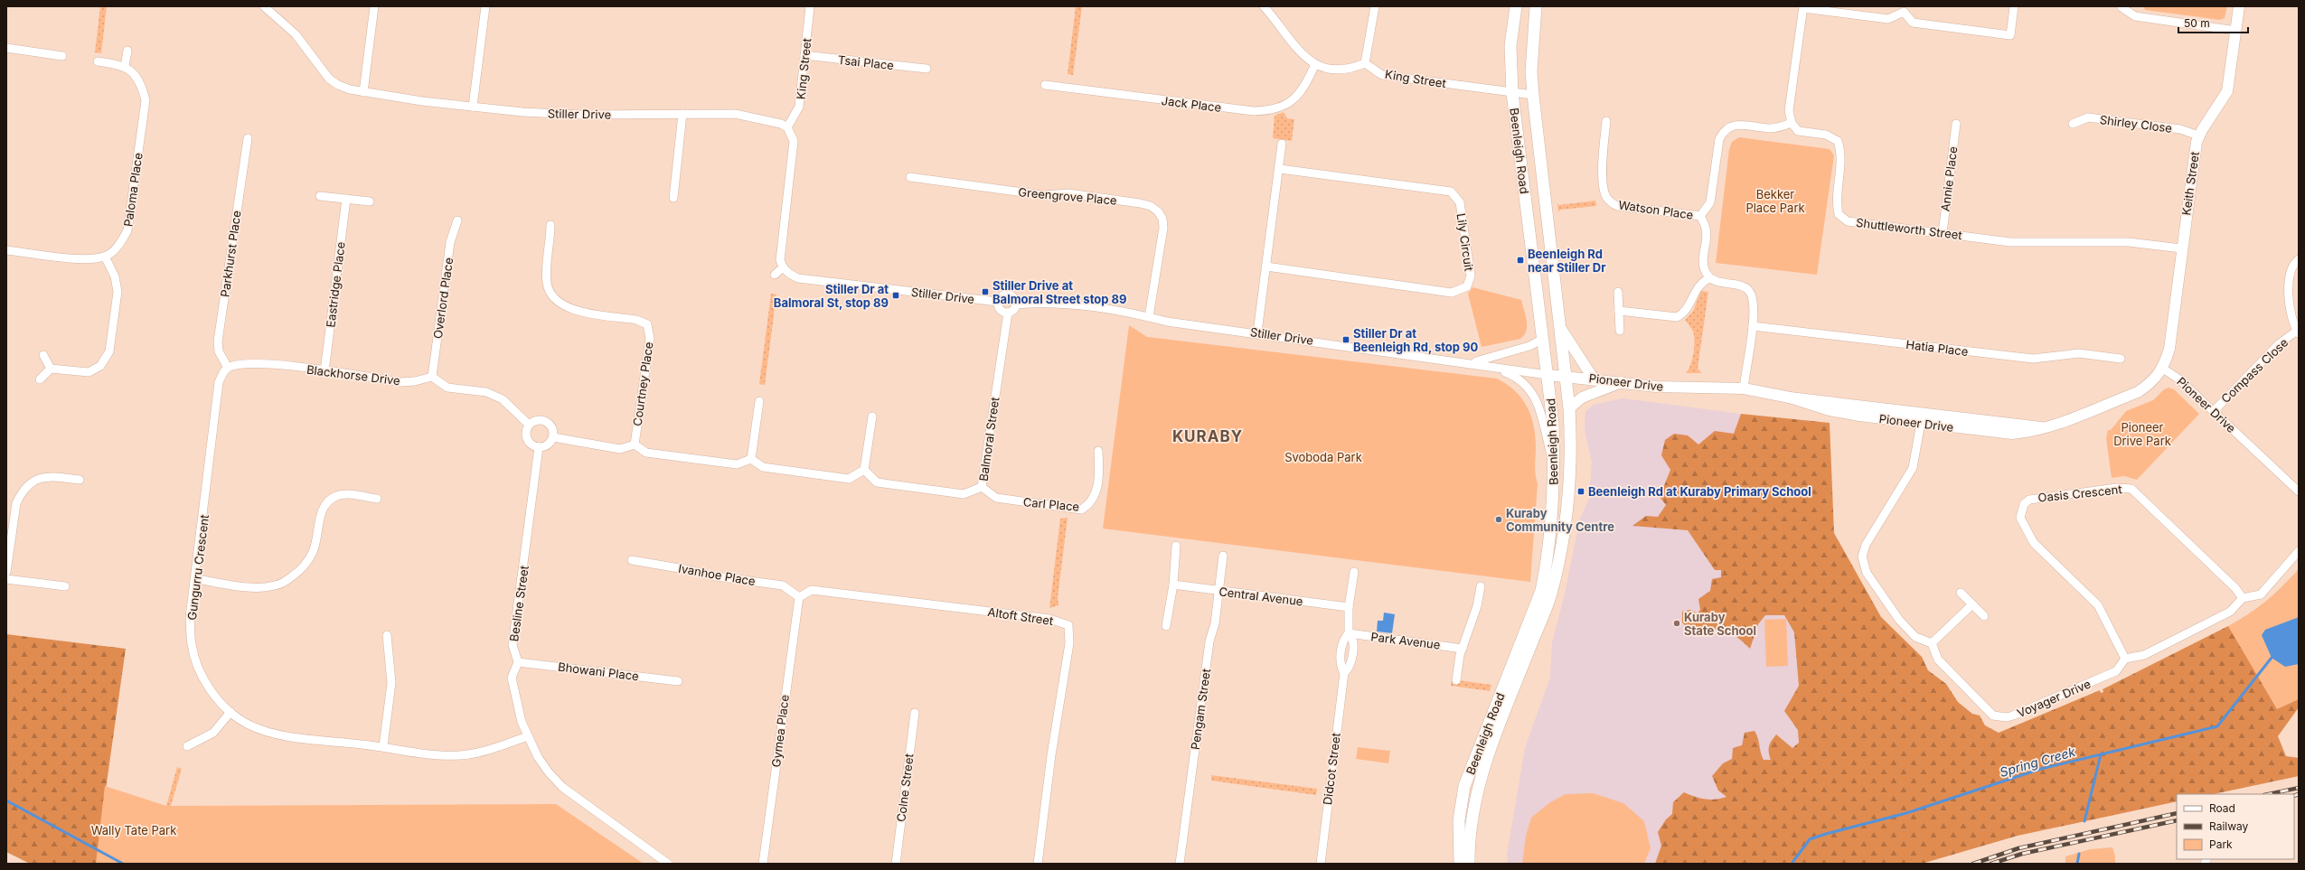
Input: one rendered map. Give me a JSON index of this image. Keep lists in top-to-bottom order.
{
  "streets": {
    "main road": ["Beenleigh Road"],
    "street": [
      "Tsai Place",
      "King Street",
      "Jack Place",
      "Stiller Drive",
      "Shirley Close",
      "Annie Place",
      "Keith Street",
      "Paloma Place",
      "Greengrove Place",
      "Watson Place",
      "Shuttleworth Street",
      "Lily Circuit",
      "Parkhurst Place",
      "Eastridge Place",
      "Overlord Place",
      "Hatia Place",
      "Compass Close",
      "Blackhorse Drive",
      "Pioneer Drive",
      "Courtney Place",
      "Balmoral Street",
      "Oasis Crescent",
      "Carl Place",
      "Gungurru Crescent",
      "Ivanhoe Place",
      "Central Avenue",
      "Besline Street",
      "Altoft Street",
      "Park Avenue",
      "Bhowani Place",
      "Voyager Drive",
      "Pengam Street",
      "Gymea Place",
      "Didcot Street",
      "Colne Street"
    ]
  },
  "crossings": [
    ["Tsai Place", "King Street"],
    ["King Street", "Stiller Drive"],
    ["King Street", "Beenleigh Road"],
    ["Stiller Drive", "Beenleigh Road"],
    ["Stiller Drive", "Greengrove Place"],
    ["Stiller Drive", "Pioneer Drive"],
    ["Stiller Drive", "Balmoral Street"],
    ["Shirley Close", "Keith Street"],
    ["Beenleigh Road", "Pioneer Drive"],
    ["Annie Place", "Shuttleworth Street"],
    ["Keith Street", "Shuttleworth Street"],
    ["Keith Street", "Pioneer Drive"],
    ["Parkhurst Place", "Blackhorse Drive"],
    ["Parkhurst Place", "Gungurru Crescent"],
    ["Eastridge Place", "Blackhorse Drive"],
    ["Overlord Place", "Blackhorse Drive"],
    ["Compass Close", "Pioneer Drive"],
    ["Blackhorse Drive", "Gungurru Crescent"],
    ["Balmoral Street", "Carl Place"],
    ["Oasis Crescent", "Voyager Drive"],
    ["Ivanhoe Place", "Altoft Street"],
    ["Ivanhoe Place", "Gymea Place"],
    ["Central Avenue", "Pengam Street"],
    ["Central Avenue", "Didcot Street"],
    ["Besline Street", "Bhowani Place"],
    ["Altoft Street", "Gymea Place"],
    ["Park Avenue", "Didcot Street"]
  ],
  "districts": ["KURABY"],
  "water": ["Spring Creek"],
  "parks": [
    "Bekker Place Park",
    "Pioneer Drive Park",
    "Svoboda Park",
    "Wally Tate Park"
  ],
  "places": {
    "transit": [
      "Beenleigh Rd near Stiller Dr",
      "Stiller Drive at Balmoral Street stop 89",
      "Stiller Dr at Balmoral St, stop 89",
      "Stiller Dr at Beenleigh Rd, stop 90",
      "Beenleigh Rd at Kuraby Primary School"
    ],
    "other": ["Kuraby Community Centre", "Kuraby State School"]
  },
  "legend": ["Road", "Railway", "Park"],
  "scale_bar": "50 m"
}
